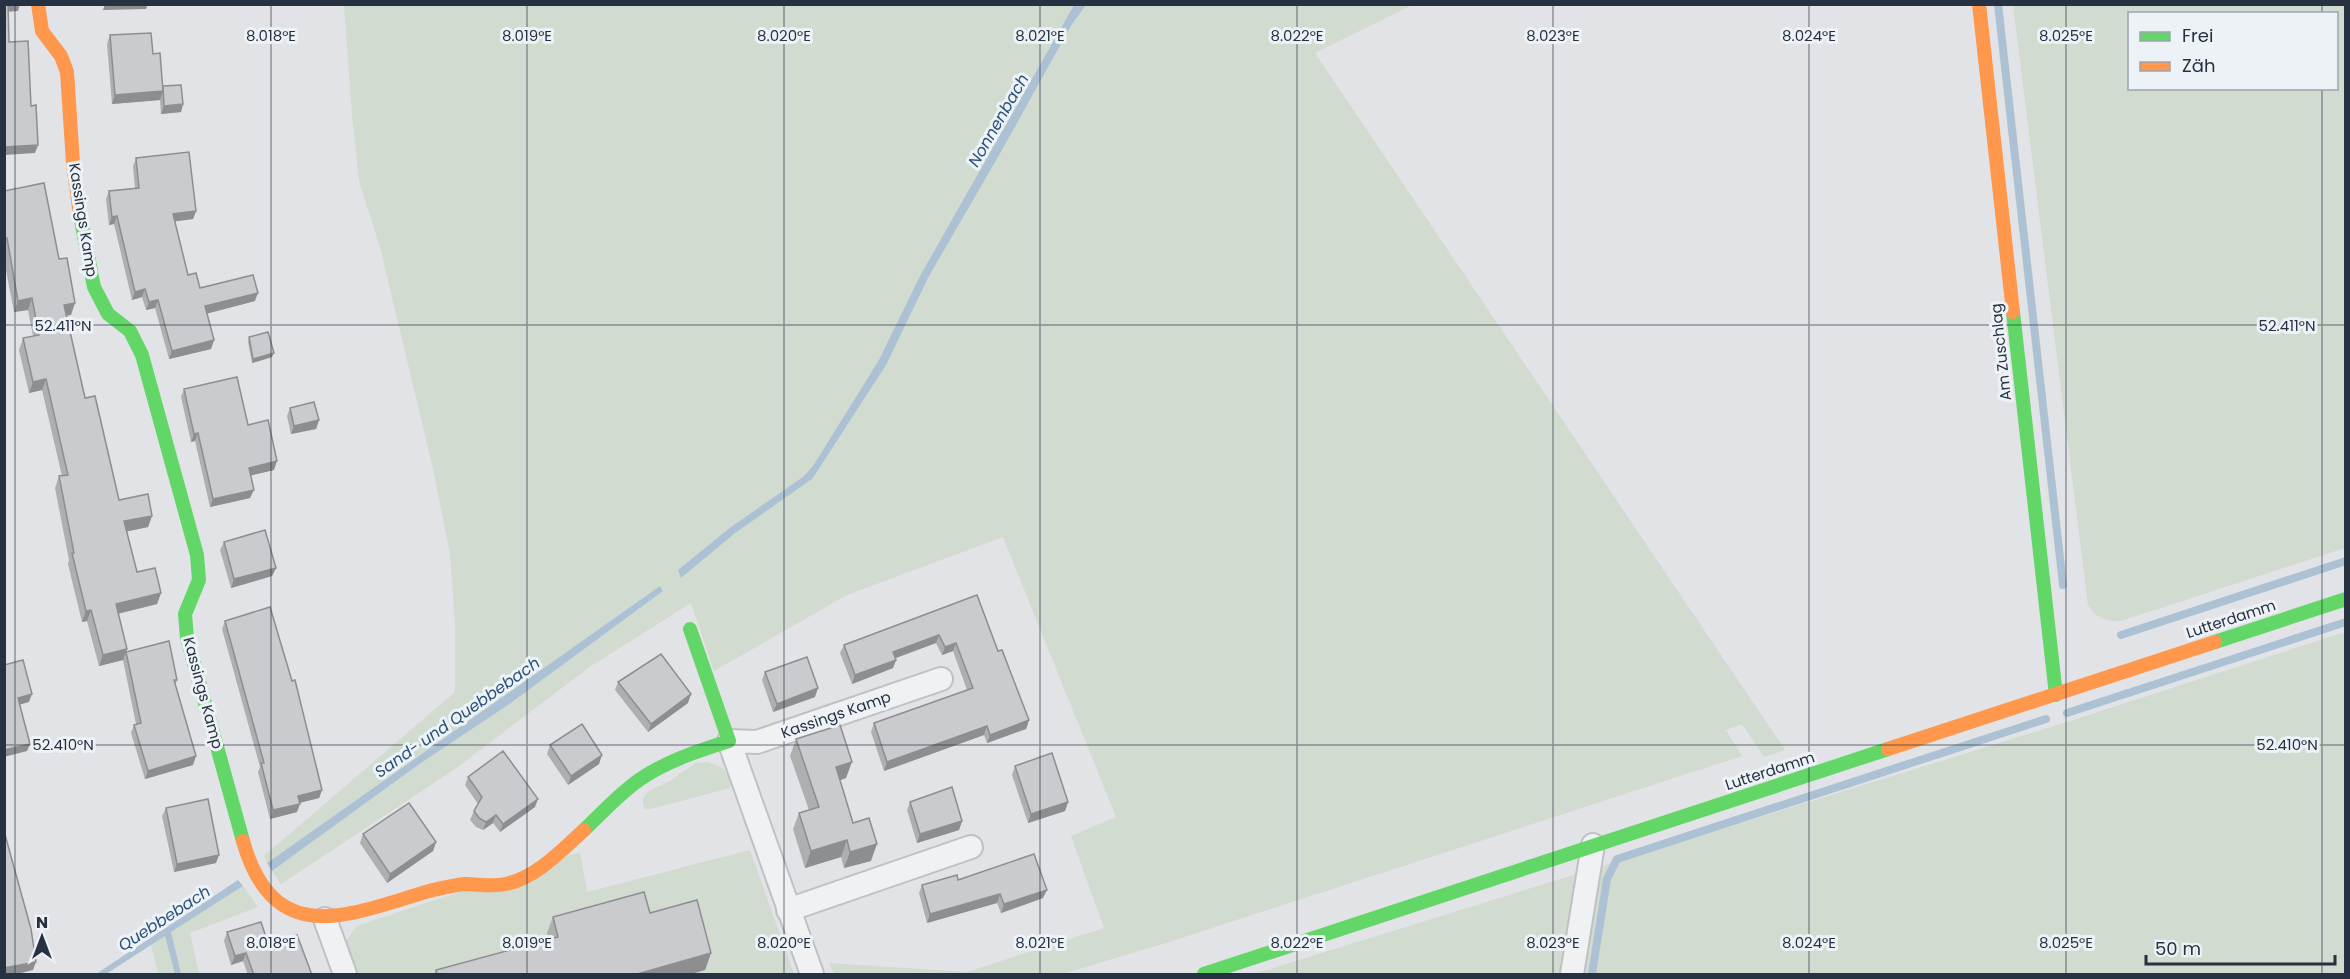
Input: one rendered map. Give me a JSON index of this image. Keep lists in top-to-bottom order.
{
  "streets": {
    "street": ["Kassings Kamp", "Am Zuschlag", "Lutterdamm"]
  },
  "crossings": [
    ["Am Zuschlag", "Lutterdamm"]
  ],
  "water": ["Nonnenbach", "Sand- und Quebbebach", "Quebbebach"],
  "legend": ["Frei", "Zäh"],
  "scale_bar": "50 m",
  "north": "top",
  "coordinates": [
    "8.018°E",
    "8.019°E",
    "8.020°E",
    "8.021°E",
    "8.022°E",
    "8.023°E",
    "8.024°E",
    "8.025°E",
    "52.411°N",
    "52.410°N"
  ]
}
